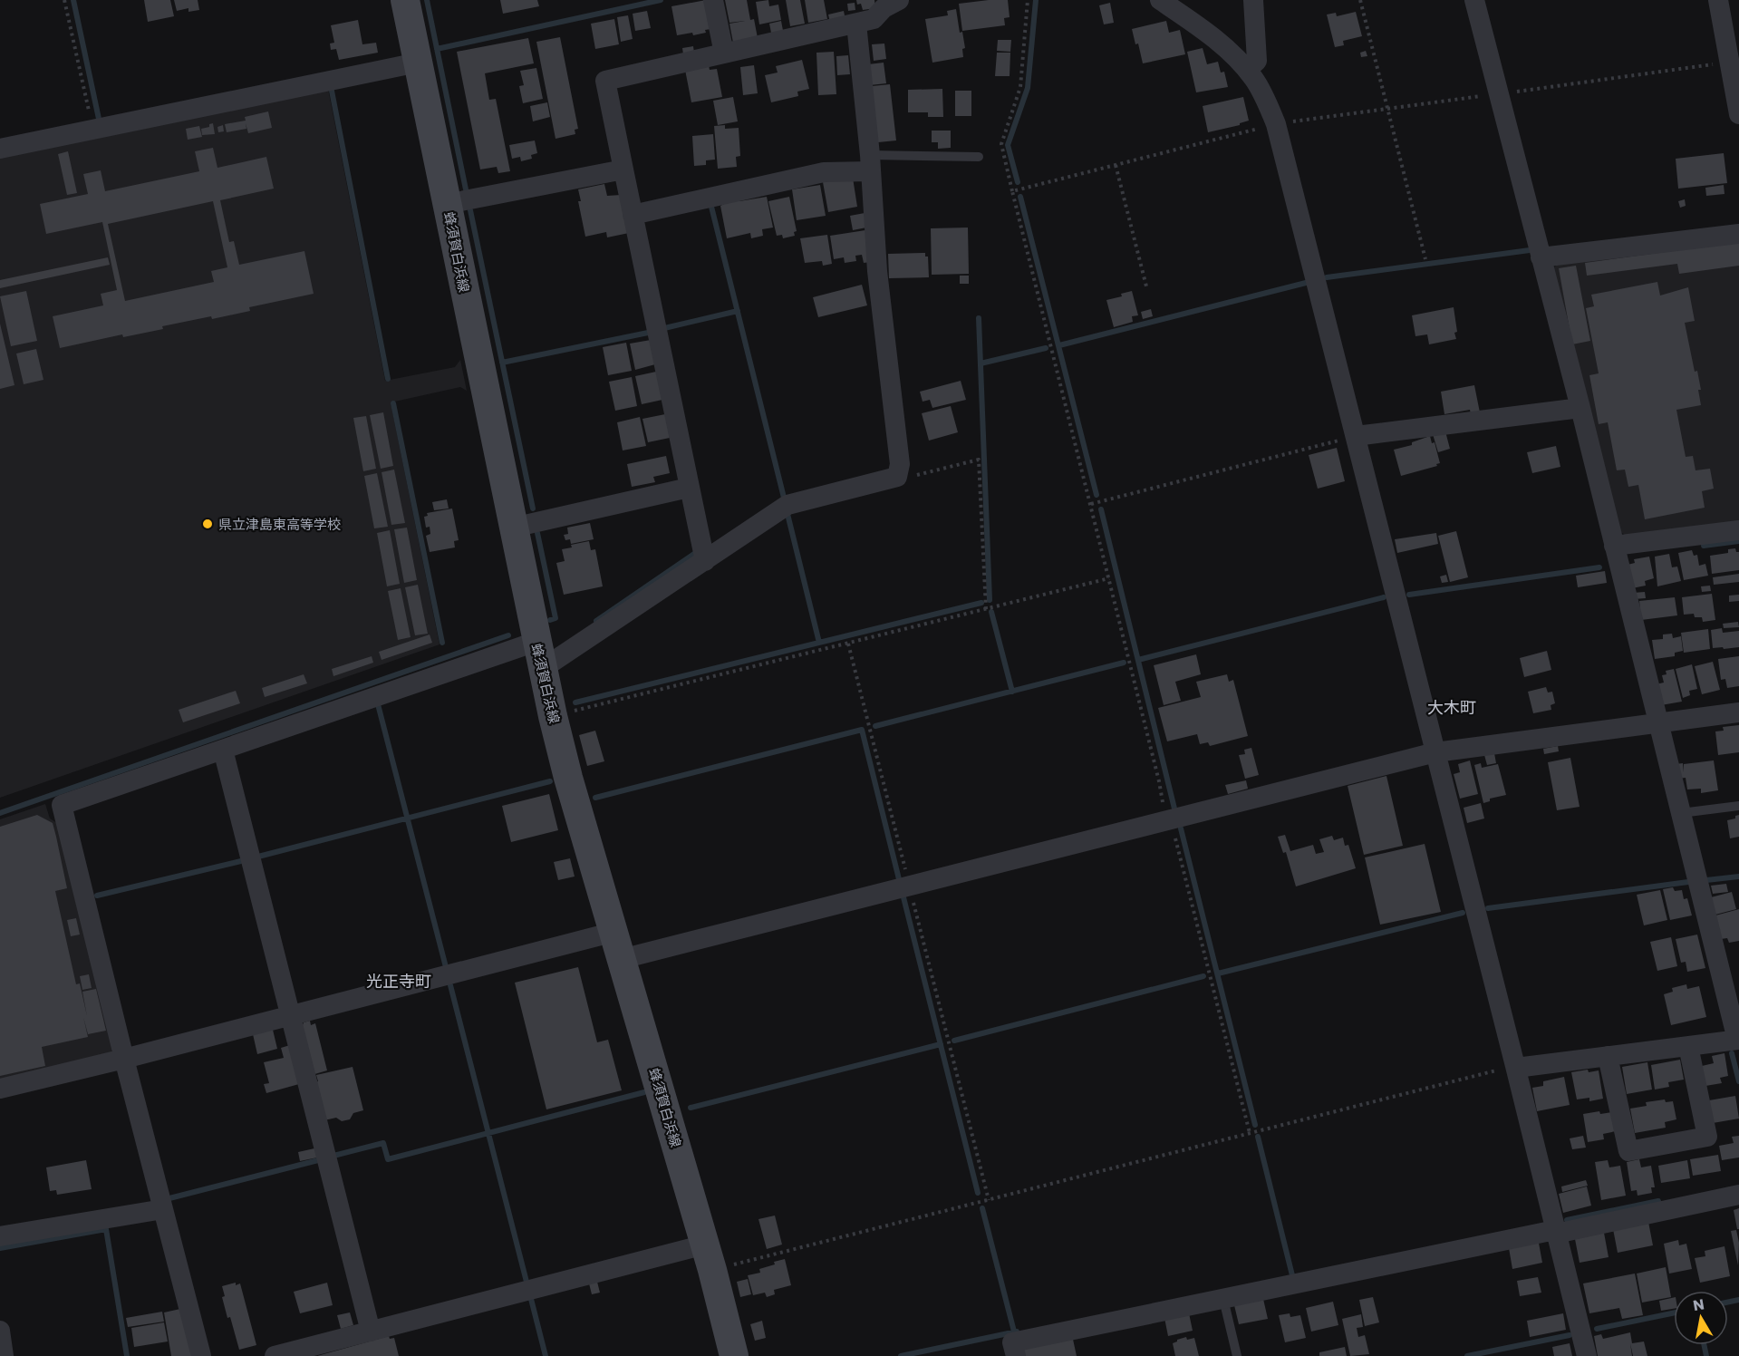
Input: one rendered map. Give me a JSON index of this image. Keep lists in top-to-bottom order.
{
  "streets": {
    "main road": ["蜂須賀白浜線"]
  },
  "districts": ["大木町", "光正寺町"],
  "places": ["県立津島東高等学校"],
  "north": "top"
}
